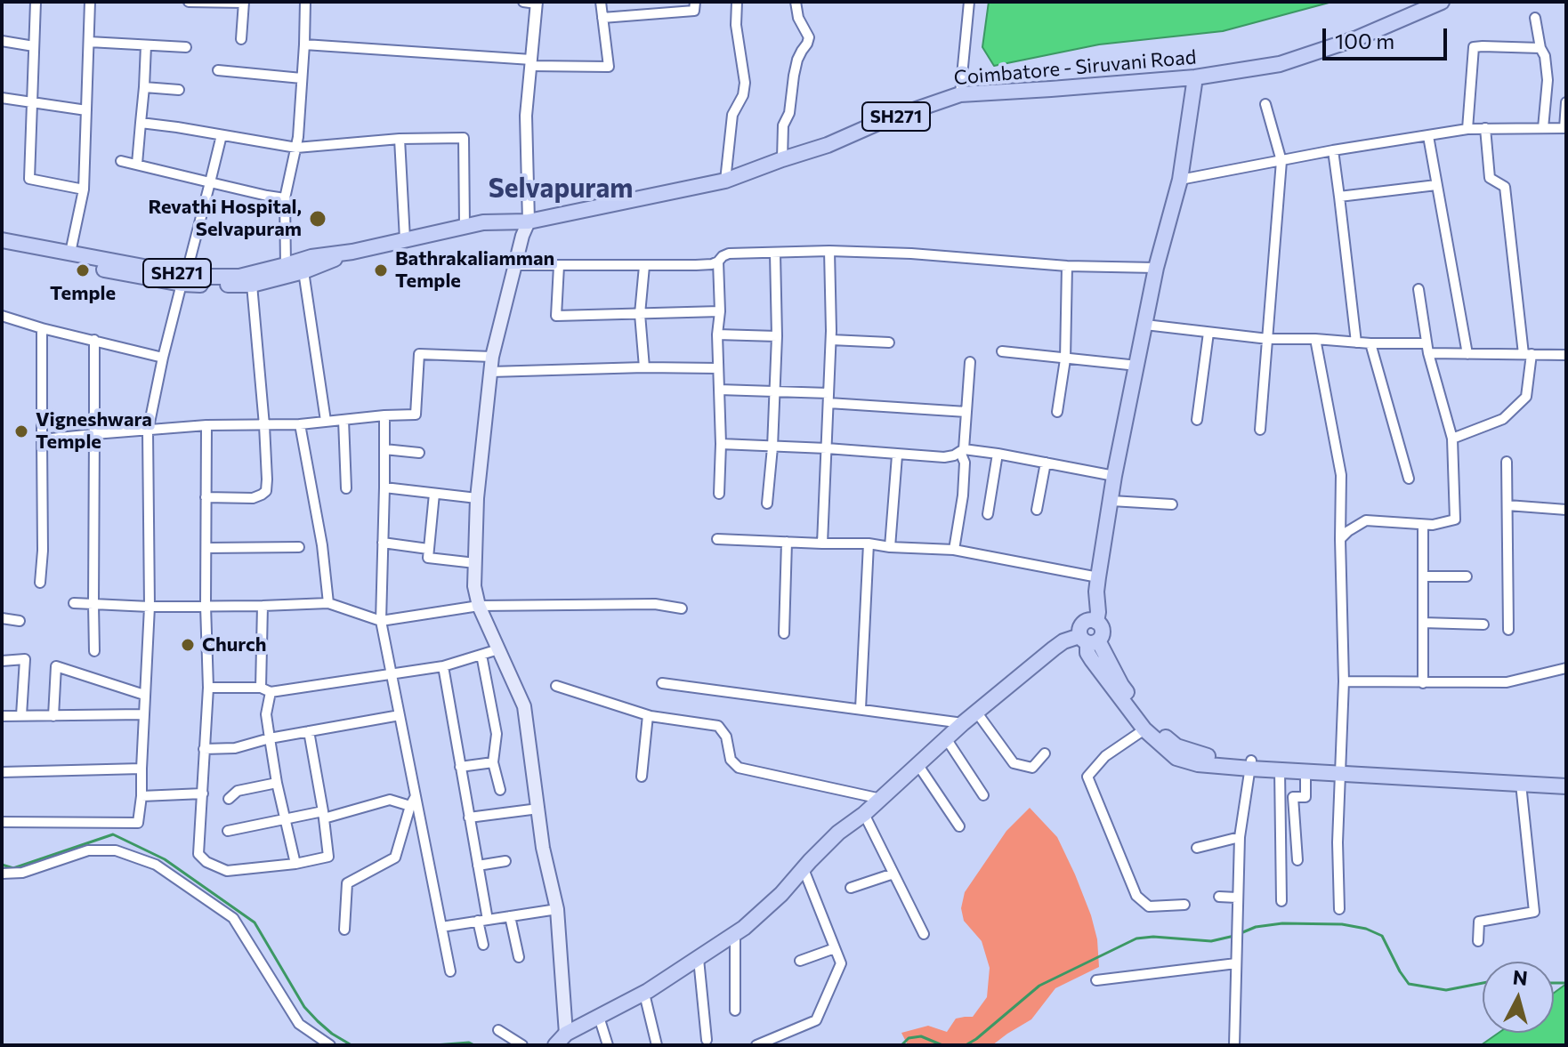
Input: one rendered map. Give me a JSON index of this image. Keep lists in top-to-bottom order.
{
  "streets": {
    "main road": ["Coimbatore - Siruvani Road", "SH271"]
  },
  "districts": ["Selvapuram"],
  "places": [
    "Revathi Hospital, Selvapuram",
    "Temple",
    "Bathrakaliamman Temple",
    "Vigneshwara Temple",
    "Church"
  ],
  "scale_bar": "100 m",
  "north": "top"
}
